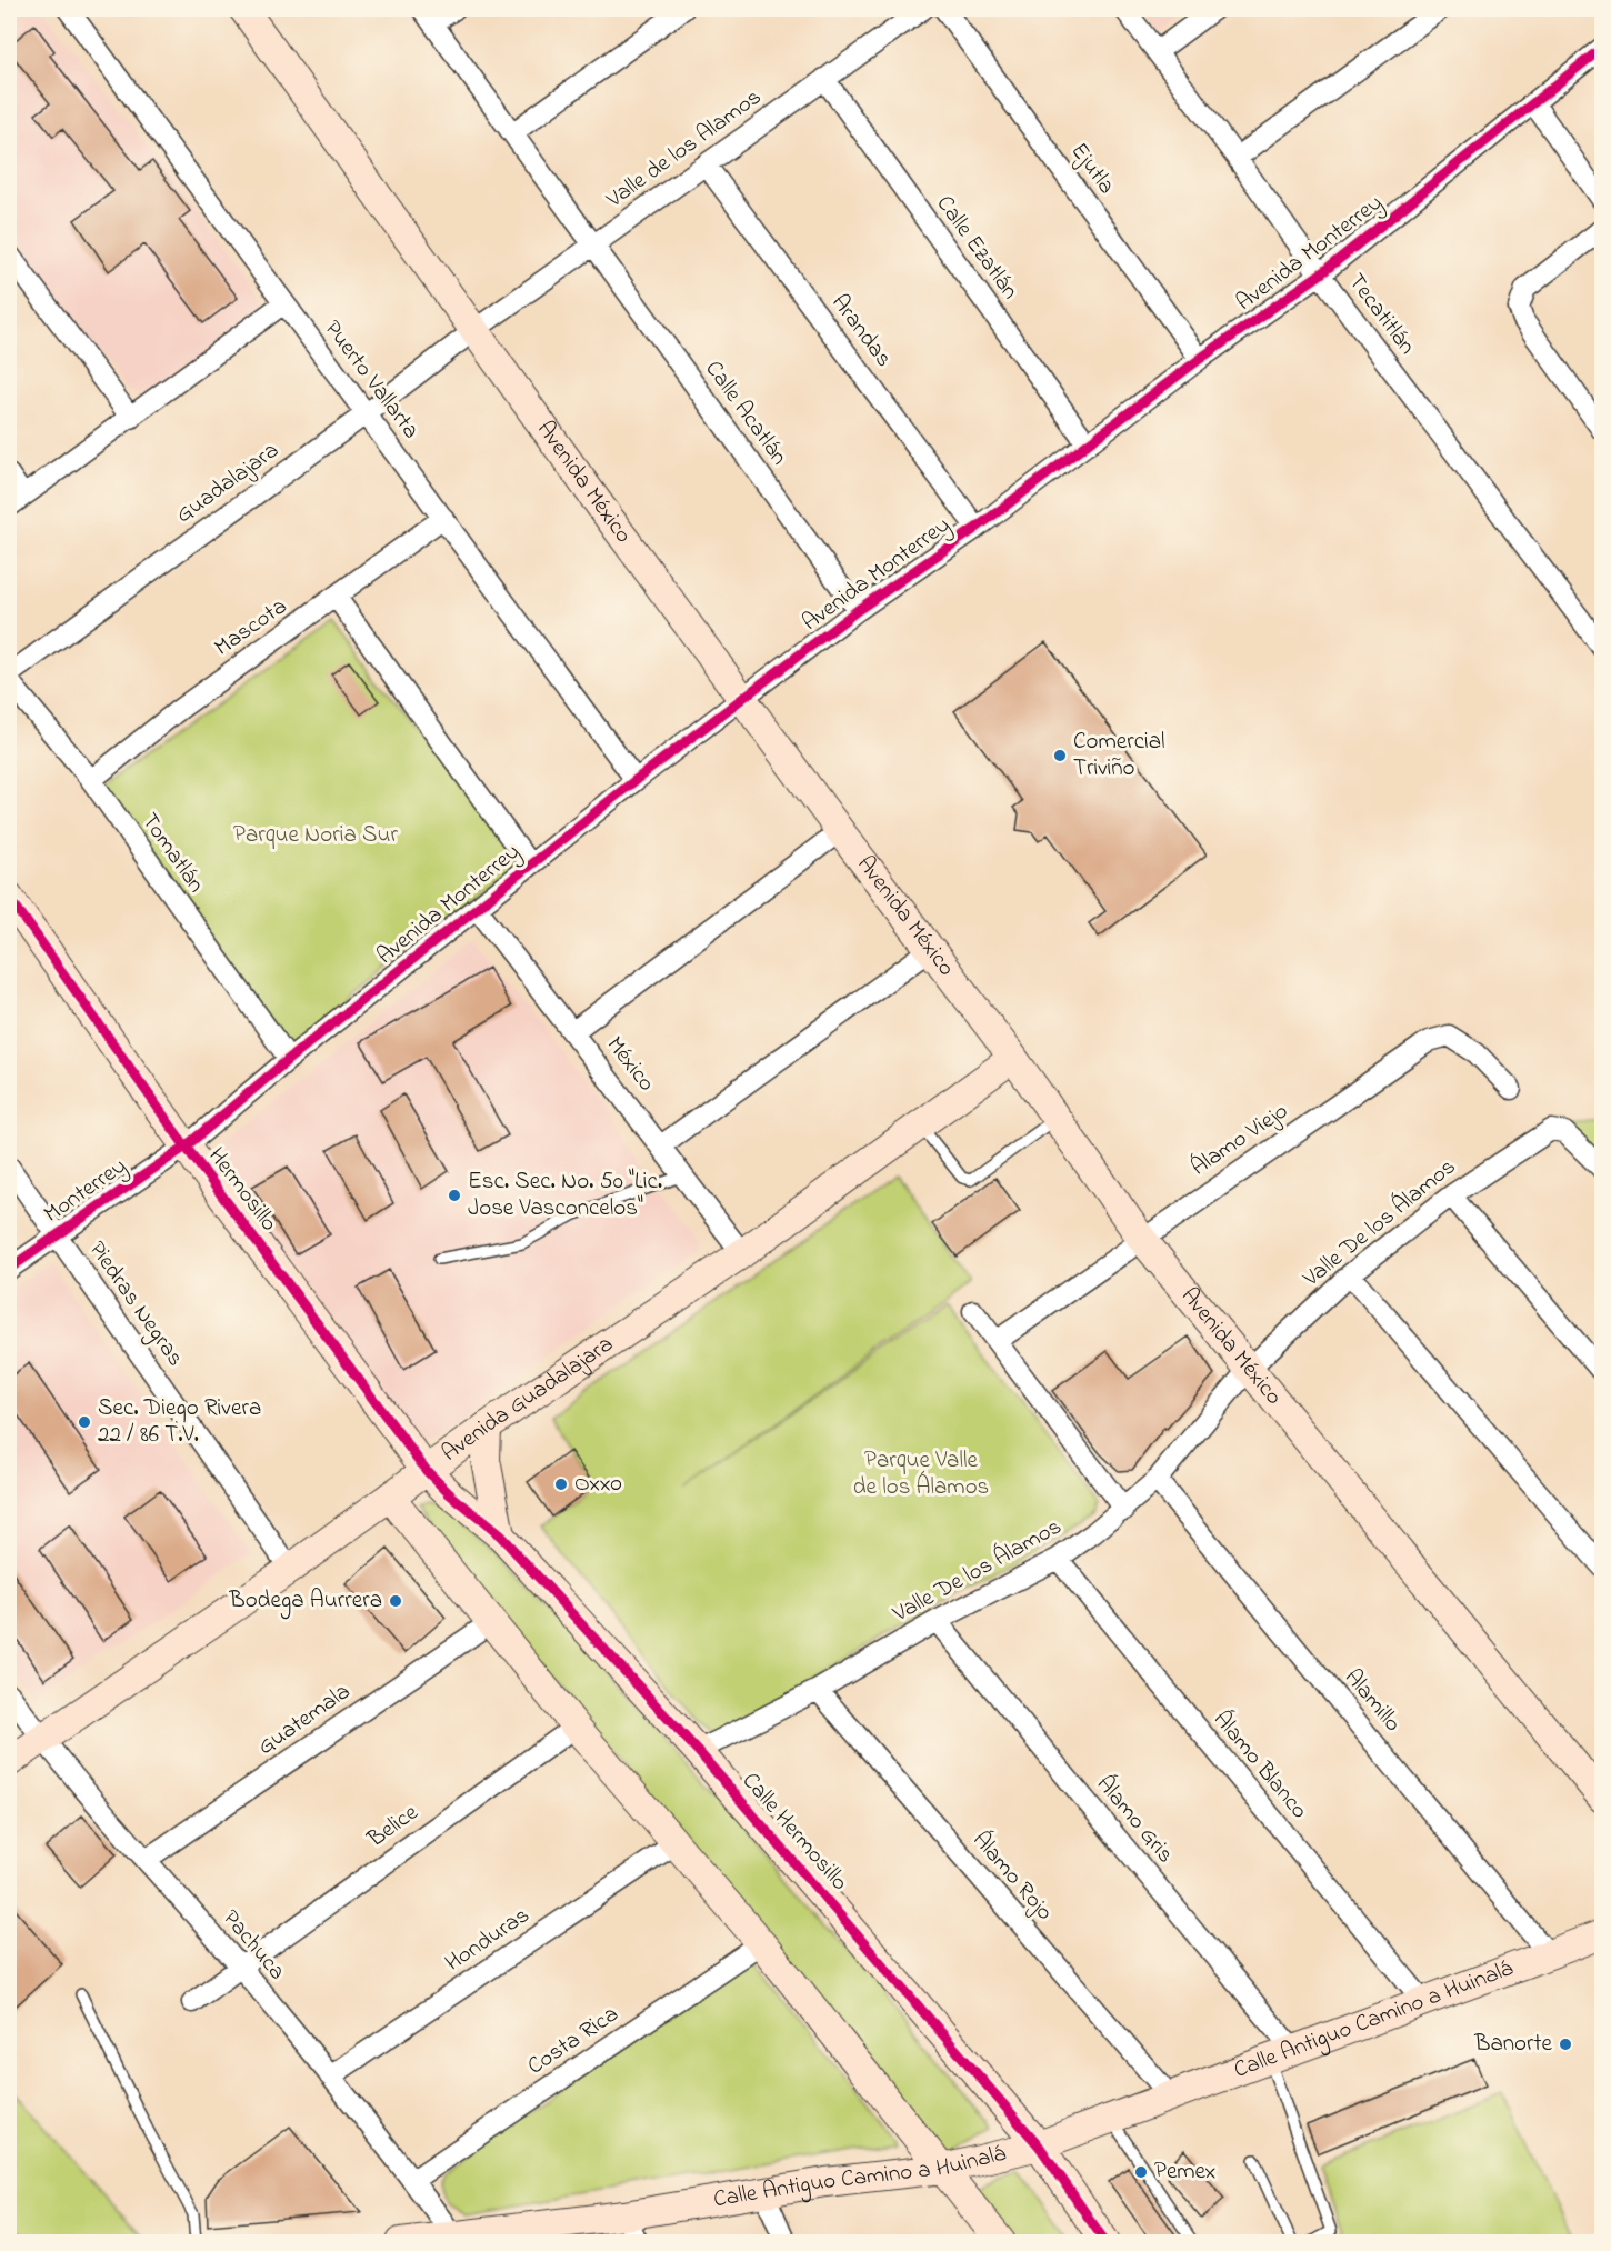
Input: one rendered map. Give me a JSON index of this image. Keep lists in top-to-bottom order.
{
  "streets": {
    "street": [
      "Valle de los Alamos",
      "Ejutla",
      "Calle Ezatlán",
      "Avenida Monterrey",
      "Tecatitlán",
      "Arandas",
      "Puerto Vallarta",
      "Calle Acatlán",
      "Avenida México",
      "Guadalajara",
      "Mascota",
      "Tomatlán",
      "México",
      "Álamo Viejo",
      "Hermosillo",
      "Monterrey",
      "Valle De los Álamos",
      "Piedras Negras",
      "Avenida Guadalajara",
      "Alamillo",
      "Guatemala",
      "Álamo Blanco",
      "Álamo Gris",
      "Belice",
      "Calle Hermosillo",
      "Álamo Rojo",
      "Honduras",
      "Pachuca",
      "Calle Antiguo Camino a Huinalá",
      "Costa Rica"
    ]
  },
  "crossings": [
    ["Valle de los Alamos", "Calle Ezatlán"],
    ["Valle de los Alamos", "Arandas"],
    ["Valle de los Alamos", "Calle Acatlán"],
    ["Valle de los Alamos", "Avenida México"],
    ["Valle de los Alamos", "Guadalajara"],
    ["Ejutla", "Avenida Monterrey"],
    ["Calle Ezatlán", "Avenida Monterrey"],
    ["Avenida Monterrey", "Tecatitlán"],
    ["Avenida Monterrey", "Arandas"],
    ["Avenida Monterrey", "Puerto Vallarta"],
    ["Avenida Monterrey", "Calle Acatlán"],
    ["Avenida Monterrey", "Avenida México"],
    ["Avenida Monterrey", "Tomatlán"],
    ["Avenida Monterrey", "México"],
    ["Avenida Monterrey", "Hermosillo"],
    ["Avenida Monterrey", "Monterrey"],
    ["Puerto Vallarta", "Guadalajara"],
    ["Puerto Vallarta", "Mascota"],
    ["Avenida México", "Guadalajara"],
    ["Avenida México", "Álamo Viejo"],
    ["Avenida México", "Valle De los Álamos"],
    ["Avenida México", "Avenida Guadalajara"],
    ["Mascota", "Tomatlán"],
    ["México", "Avenida Guadalajara"],
    ["Hermosillo", "Monterrey"],
    ["Hermosillo", "Avenida Guadalajara"],
    ["Hermosillo", "Calle Hermosillo"],
    ["Monterrey", "Piedras Negras"],
    ["Valle De los Álamos", "Alamillo"],
    ["Valle De los Álamos", "Álamo Blanco"],
    ["Valle De los Álamos", "Álamo Gris"],
    ["Valle De los Álamos", "Calle Hermosillo"],
    ["Valle De los Álamos", "Álamo Rojo"],
    ["Piedras Negras", "Avenida Guadalajara"],
    ["Avenida Guadalajara", "Calle Hermosillo"],
    ["Avenida Guadalajara", "Pachuca"],
    ["Alamillo", "Calle Antiguo Camino a Huinalá"],
    ["Guatemala", "Pachuca"],
    ["Álamo Blanco", "Calle Antiguo Camino a Huinalá"],
    ["Álamo Gris", "Calle Antiguo Camino a Huinalá"],
    ["Belice", "Pachuca"],
    ["Calle Hermosillo", "Calle Antiguo Camino a Huinalá"],
    ["Álamo Rojo", "Calle Antiguo Camino a Huinalá"],
    ["Honduras", "Pachuca"],
    ["Pachuca", "Calle Antiguo Camino a Huinalá"],
    ["Pachuca", "Costa Rica"]
  ],
  "parks": ["Parque Noria Sur", "Parque Valle de los Álamos"],
  "places": [
    "Comercial Triviño",
    "Esc. Sec. No. 50 \"Lic. Jose Vasconcelos\"",
    "Sec. Diego Rivera 22 / 86 T.V.",
    "Oxxo",
    "Bodega Aurrera",
    "Banorte",
    "Pemex"
  ]
}
